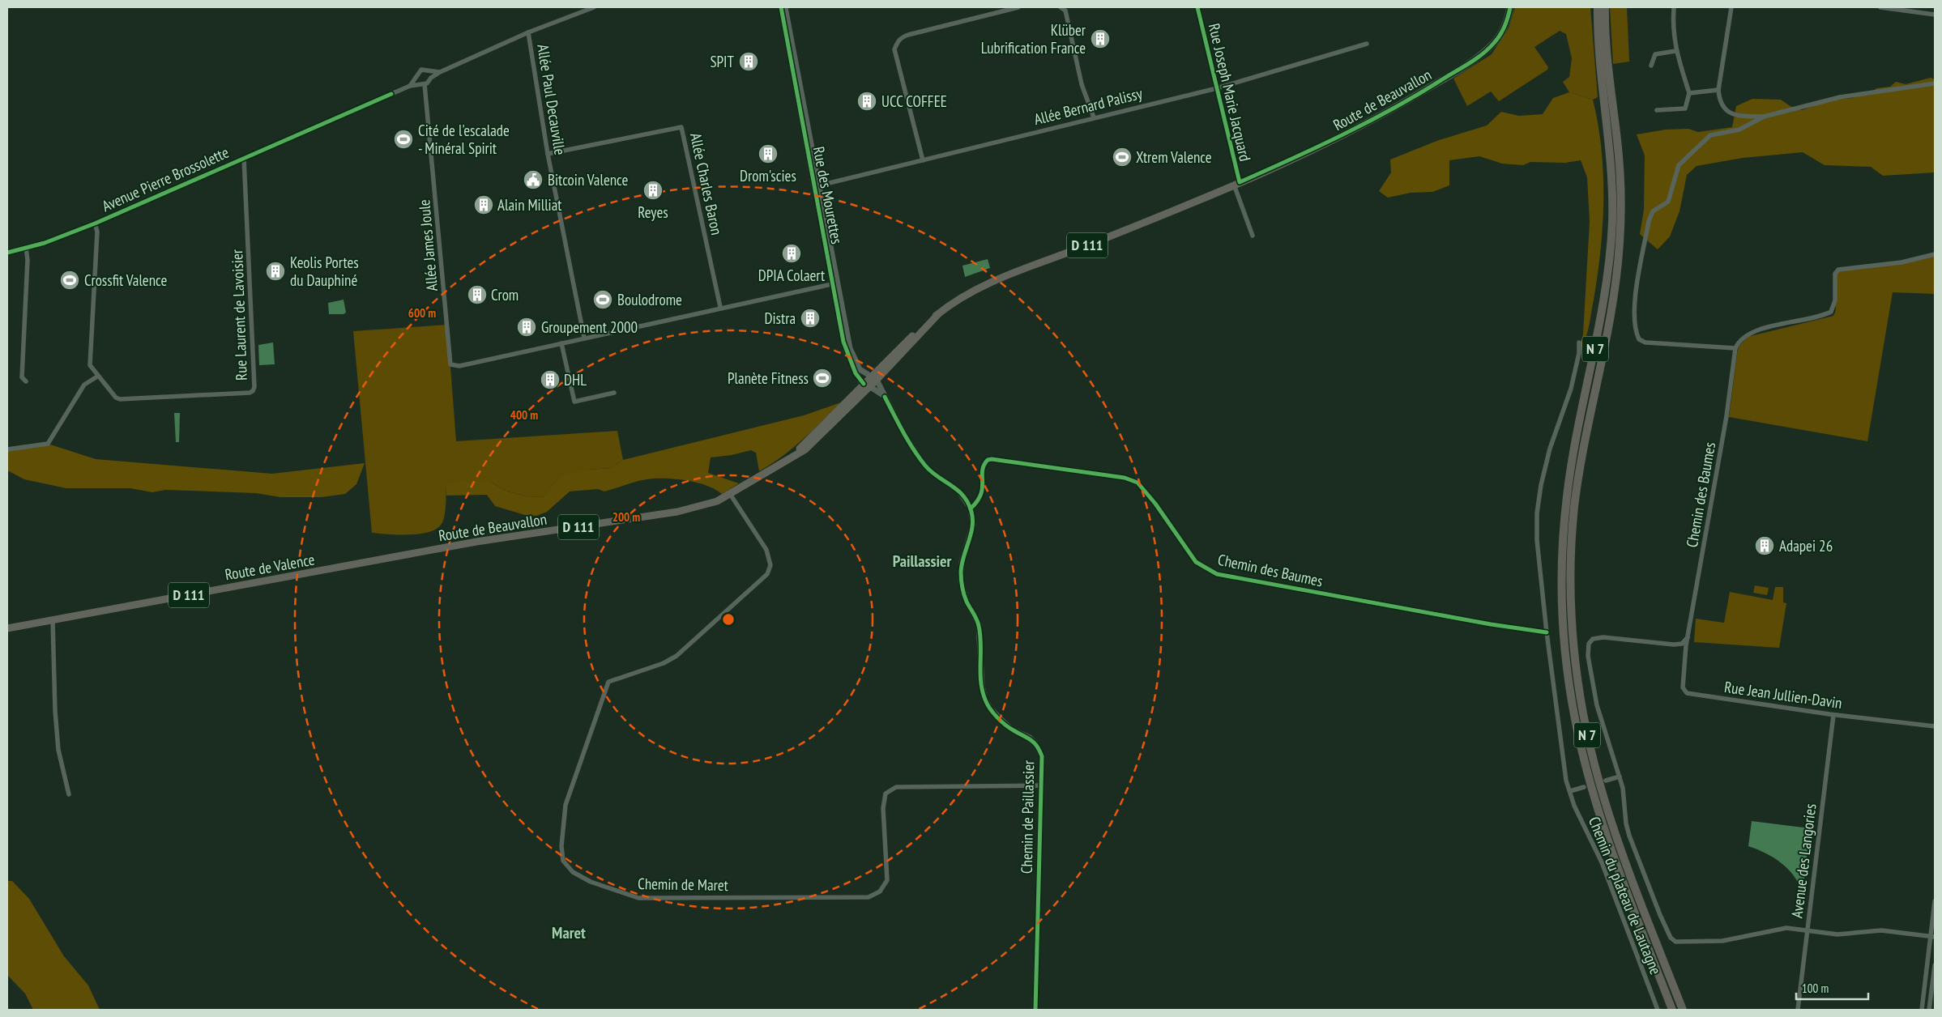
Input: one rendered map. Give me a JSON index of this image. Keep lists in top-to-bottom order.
{
  "streets": {
    "highway": ["N 7"],
    "main road": ["Route de Beauvallon", "D 111", "Route de Valence"],
    "street": [
      "Rue Joseph Marie Jacquard",
      "Allée Paul Decauville",
      "Allée Bernard Palissy",
      "Avenue Pierre Brossolette",
      "Allée Charles Baron",
      "Rue des Mourettes",
      "Allée James Joule",
      "Rue Laurent de Lavoisier",
      "Chemin des Baumes",
      "Rue Jean Jullien-Davin",
      "Chemin de Paillassier",
      "Avenue des Langories",
      "Chemin de Maret",
      "Chemin du plateau de Lautagne"
    ]
  },
  "crossings": [
    ["Rue Joseph Marie Jacquard", "Route de Beauvallon"],
    ["Rue Joseph Marie Jacquard", "Allée Bernard Palissy"],
    ["Allée Paul Decauville", "Allée Charles Baron"],
    ["Allée Paul Decauville", "Allée James Joule"],
    ["Route de Beauvallon", "Rue des Mourettes"],
    ["Route de Beauvallon", "Route de Valence"],
    ["Route de Beauvallon", "Chemin de Paillassier"],
    ["Route de Beauvallon", "Chemin de Maret"],
    ["Allée Bernard Palissy", "Rue des Mourettes"],
    ["Avenue Pierre Brossolette", "Allée James Joule"],
    ["Avenue Pierre Brossolette", "Rue Laurent de Lavoisier"],
    ["Allée Charles Baron", "Allée James Joule"],
    ["Rue des Mourettes", "Allée James Joule"],
    ["Rue des Mourettes", "Chemin de Paillassier"],
    ["Chemin des Baumes", "Rue Jean Jullien-Davin"],
    ["Chemin des Baumes", "Chemin de Paillassier"],
    ["Rue Jean Jullien-Davin", "Avenue des Langories"],
    ["Chemin de Paillassier", "Chemin de Maret"],
    ["Avenue des Langories", "Chemin du plateau de Lautagne"]
  ],
  "districts": ["Paillassier", "Maret"],
  "places": {
    "building": [
      "Klüber Lubrification France",
      "SPIT",
      "UCC COFFEE",
      "Drom'scies",
      "Reyes",
      "Alain Milliat",
      "DPIA Colaert",
      "Keolis Portes du Dauphiné",
      "Crom",
      "Distra",
      "Groupement 2000",
      "DHL",
      "Adapei 26"
    ],
    "sports": [
      "Cité de l'escalade - Minéral Spirit",
      "Xtrem Valence",
      "Crossfit Valence",
      "Boulodrome",
      "Planète Fitness"
    ],
    "public building": ["Bitcoin Valence"]
  },
  "scale_bar": "100 m",
  "rings": ["600 m", "400 m", "200 m"]
}
